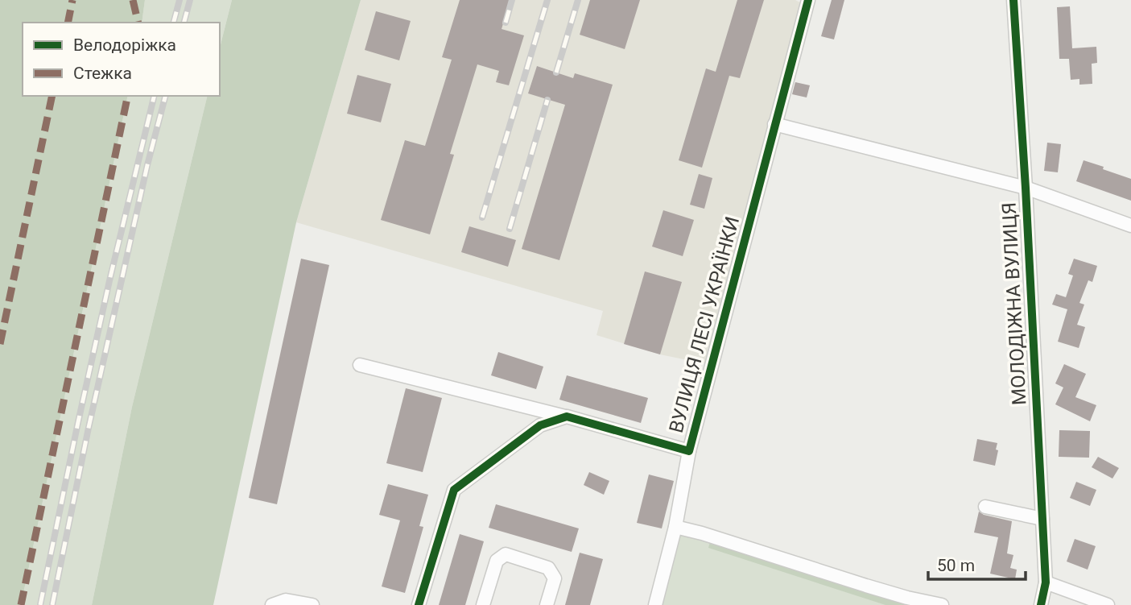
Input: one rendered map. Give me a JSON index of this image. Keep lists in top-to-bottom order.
{
  "streets": {
    "street": ["МОЛОДІЖНА ВУЛИЦЯ", "ВУЛИЦЯ ЛЕСІ УКРАЇНКИ"]
  },
  "legend": ["Велодоріжка", "Стежка"],
  "scale_bar": "50 m"
}
